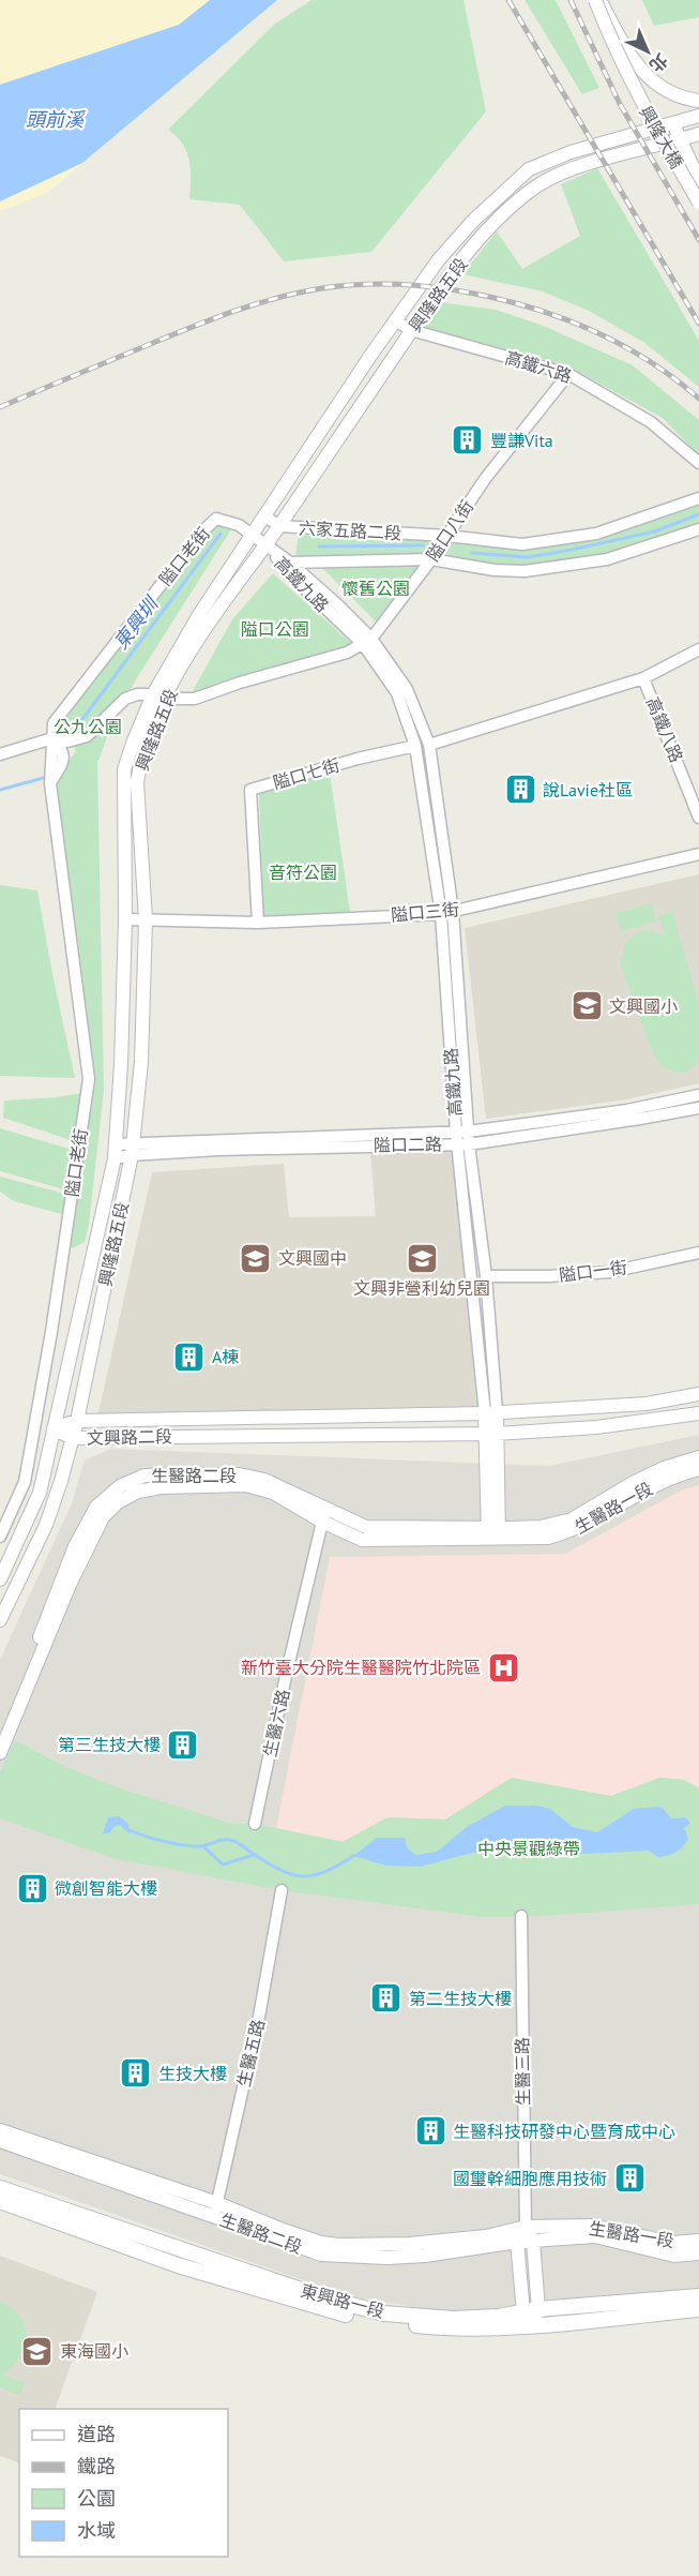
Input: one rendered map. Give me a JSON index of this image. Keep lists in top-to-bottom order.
{
  "streets": {
    "main road": ["東興路一段"],
    "street": [
      "興隆大橋",
      "興隆路五段",
      "高鐵六路",
      "六家五路二段",
      "隘口八街",
      "隘口老街",
      "高鐵九路",
      "高鐵八路",
      "隘口七街",
      "隘口三街",
      "隘口二路",
      "隘口一街",
      "文興路二段",
      "生醫路二段",
      "生醫路一段",
      "生醫六路",
      "生醫五路",
      "生醫三路"
    ]
  },
  "crossings": [
    ["興隆路五段", "高鐵六路"],
    ["興隆路五段", "六家五路二段"],
    ["興隆路五段", "隘口老街"],
    ["興隆路五段", "高鐵九路"],
    ["興隆路五段", "隘口三街"],
    ["興隆路五段", "隘口二路"],
    ["興隆路五段", "文興路二段"],
    ["高鐵六路", "隘口八街"],
    ["六家五路二段", "隘口八街"],
    ["六家五路二段", "高鐵九路"],
    ["隘口八街", "高鐵九路"],
    ["高鐵九路", "隘口七街"],
    ["高鐵九路", "隘口三街"],
    ["高鐵九路", "隘口二路"],
    ["高鐵九路", "隘口一街"],
    ["高鐵九路", "文興路二段"],
    ["高鐵九路", "生醫路二段"],
    ["高鐵九路", "生醫路一段"],
    ["隘口七街", "隘口三街"],
    ["生醫路二段", "生醫路一段"],
    ["生醫路二段", "生醫六路"],
    ["生醫路二段", "生醫五路"],
    ["生醫路二段", "生醫三路"],
    ["生醫路一段", "生醫三路"]
  ],
  "water": ["頭前溪", "東興圳"],
  "parks": [
    "懷舊公園",
    "隘口公園",
    "公九公園",
    "音符公園",
    "中央景觀綠帶"
  ],
  "places": {
    "building": [
      "豐謙Vita",
      "說Lavie社區",
      "A棟",
      "第三生技大樓",
      "微創智能大樓",
      "第二生技大樓",
      "生技大樓",
      "生醫科技研發中心暨育成中心",
      "國璽幹細胞應用技術"
    ],
    "school or university": [
      "文興國小",
      "文興國中",
      "文興非營利幼兒園",
      "東海國小"
    ],
    "hospital": ["新竹臺大分院生醫醫院竹北院區"]
  },
  "legend": [
    "道路",
    "鐵路",
    "公園",
    "水域"
  ],
  "north": "bottom right"
}
